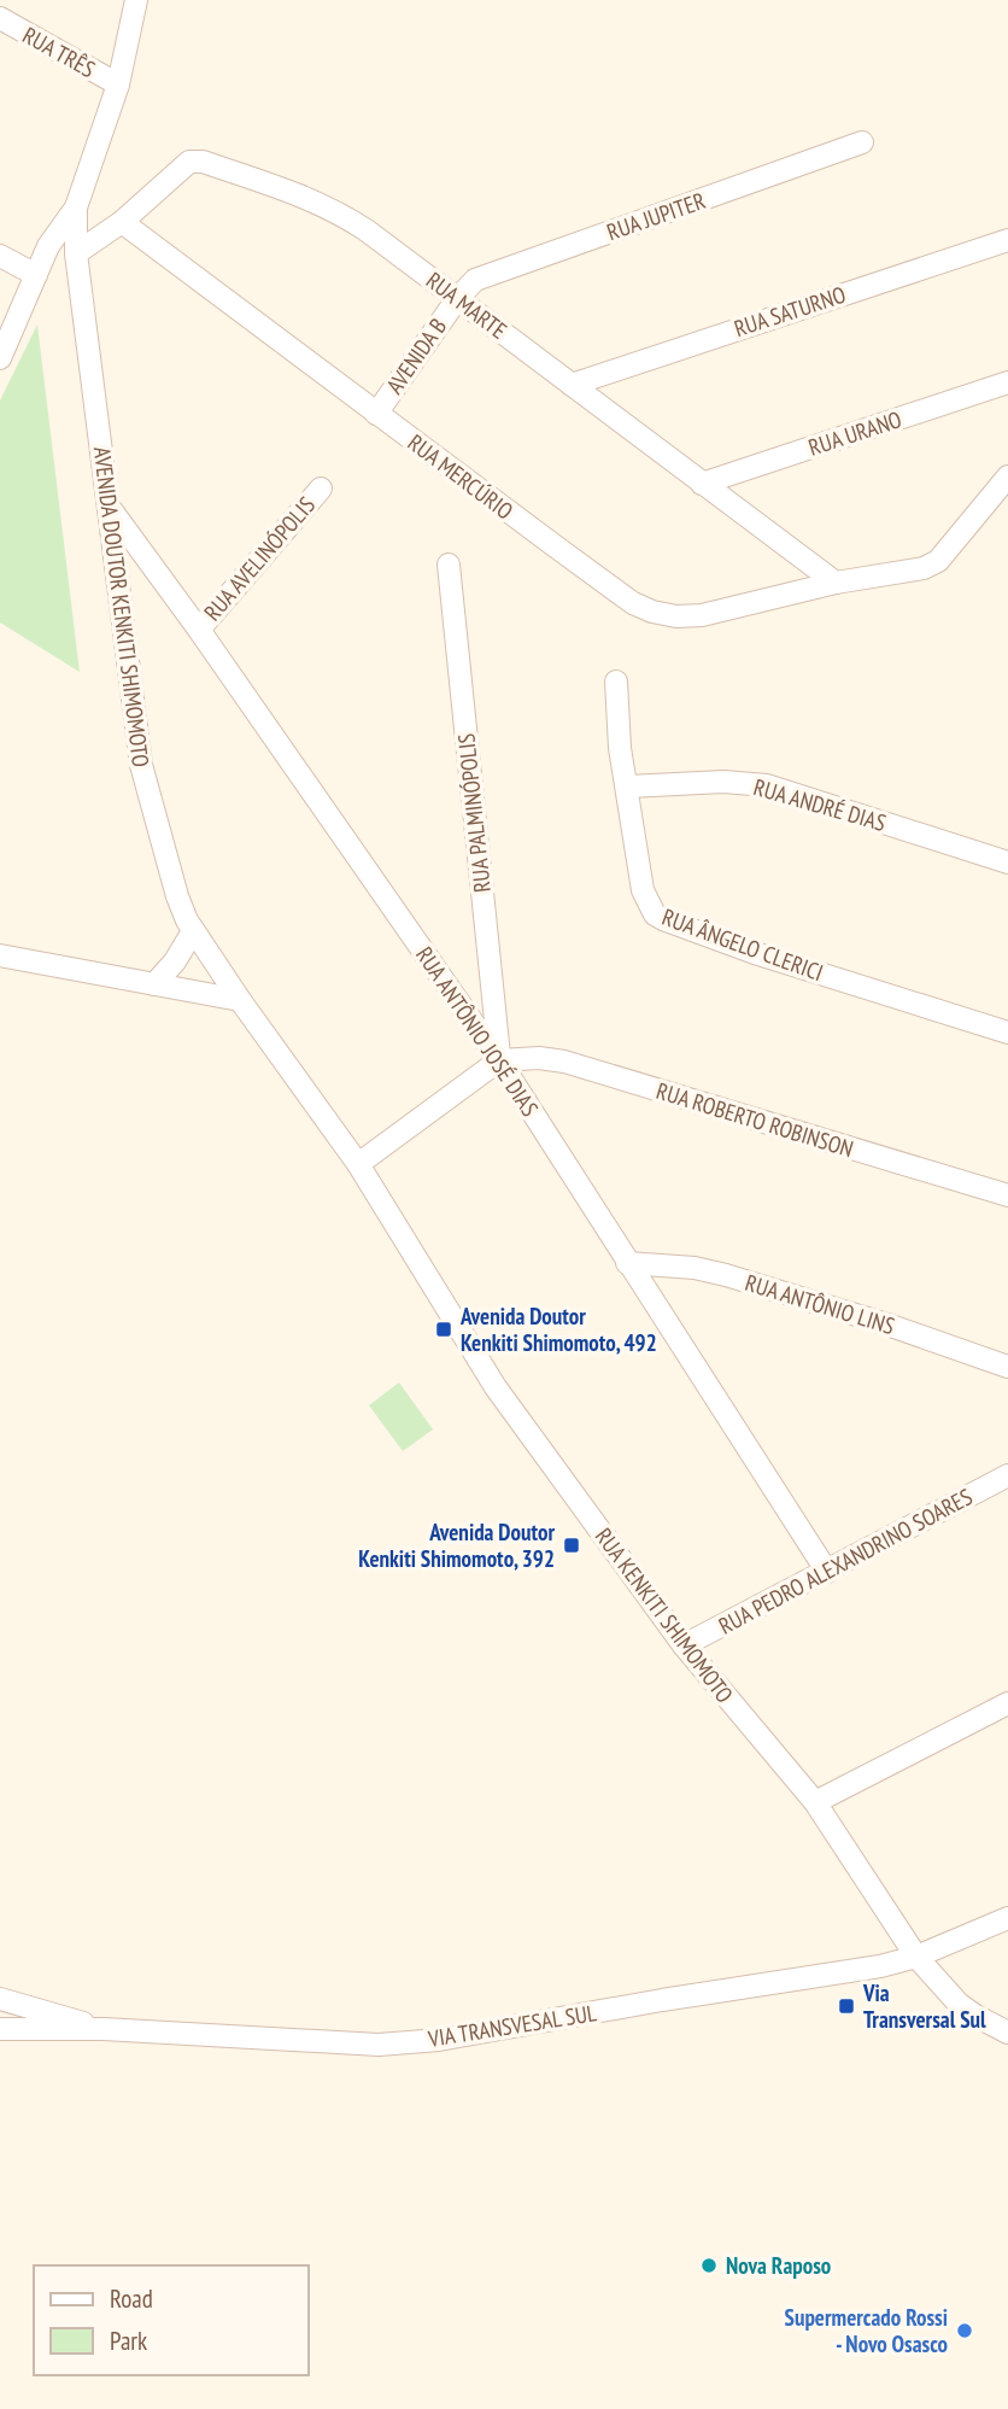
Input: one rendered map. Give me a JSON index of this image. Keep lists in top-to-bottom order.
{
  "streets": {
    "street": [
      "RUA TRÊS",
      "RUA JUPITER",
      "RUA MARTE",
      "RUA SATURNO",
      "AVENIDA B",
      "RUA URANO",
      "RUA MERCÚRIO",
      "RUA AVELINÓPOLIS",
      "AVENIDA DOUTOR KENKITI SHIMOMOTO",
      "RUA ANDRÉ DIAS",
      "RUA PALMINÓPOLIS",
      "RUA ÂNGELO CLERICI",
      "RUA ANTÔNIO JOSÉ DIAS",
      "RUA ROBERTO ROBINSON",
      "RUA ANTÔNIO LINS",
      "RUA PEDRO ALEXANDRINO SOARES",
      "RUA KENKITI SHIMOMOTO",
      "VIA TRANSVESAL SUL"
    ]
  },
  "crossings": [
    ["RUA TRÊS", "AVENIDA DOUTOR KENKITI SHIMOMOTO"],
    ["RUA JUPITER", "RUA MARTE"],
    ["RUA JUPITER", "AVENIDA B"],
    ["RUA MARTE", "RUA SATURNO"],
    ["RUA MARTE", "AVENIDA B"],
    ["RUA MARTE", "RUA URANO"],
    ["RUA MARTE", "RUA MERCÚRIO"],
    ["RUA MARTE", "AVENIDA DOUTOR KENKITI SHIMOMOTO"],
    ["AVENIDA B", "RUA MERCÚRIO"],
    ["RUA AVELINÓPOLIS", "RUA ANTÔNIO JOSÉ DIAS"],
    ["AVENIDA DOUTOR KENKITI SHIMOMOTO", "RUA ANTÔNIO JOSÉ DIAS"],
    ["AVENIDA DOUTOR KENKITI SHIMOMOTO", "RUA KENKITI SHIMOMOTO"],
    ["RUA ANDRÉ DIAS", "RUA ÂNGELO CLERICI"],
    ["RUA PALMINÓPOLIS", "RUA ANTÔNIO JOSÉ DIAS"],
    ["RUA PALMINÓPOLIS", "RUA ROBERTO ROBINSON"],
    ["RUA ANTÔNIO JOSÉ DIAS", "RUA ROBERTO ROBINSON"],
    ["RUA ANTÔNIO JOSÉ DIAS", "RUA ANTÔNIO LINS"],
    ["RUA ANTÔNIO JOSÉ DIAS", "RUA PEDRO ALEXANDRINO SOARES"],
    ["RUA PEDRO ALEXANDRINO SOARES", "RUA KENKITI SHIMOMOTO"],
    ["RUA KENKITI SHIMOMOTO", "VIA TRANSVESAL SUL"]
  ],
  "places": {
    "transit": ["Avenida Doutor Kenkiti Shimomoto, 492", "Avenida Doutor Kenkiti Shimomoto, 392", "Via Transversal Sul"],
    "other": ["Nova Raposo", "Supermercado Rossi - Novo Osasco"]
  },
  "legend": ["Road", "Park"]
}
